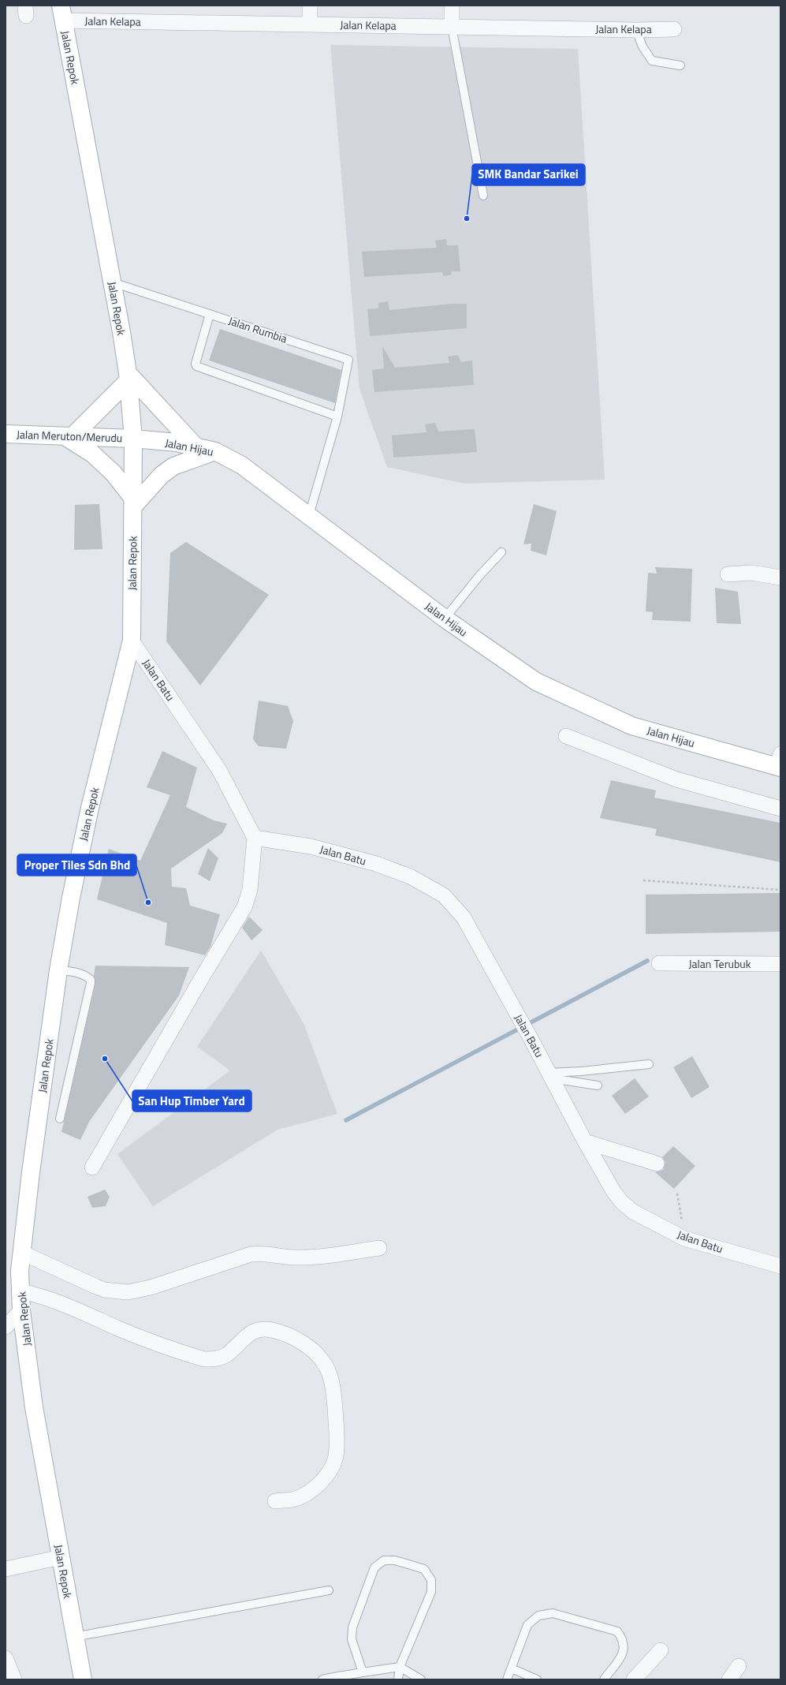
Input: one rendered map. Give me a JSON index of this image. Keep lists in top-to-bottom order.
{
  "streets": {
    "main road": ["Jalan Repok", "Jalan Meruton/Merudu", "Jalan Hijau"],
    "street": ["Jalan Kelapa", "Jalan Batu", "Jalan Terubuk"],
    "lane": ["Jalan Rumbia"]
  },
  "crossings": [
    ["Jalan Kelapa", "Jalan Repok"],
    ["Jalan Repok", "Jalan Rumbia"],
    ["Jalan Repok", "Jalan Meruton/Merudu"],
    ["Jalan Repok", "Jalan Hijau"],
    ["Jalan Repok", "Jalan Batu"],
    ["Jalan Meruton/Merudu", "Jalan Hijau"]
  ],
  "places": ["SMK Bandar Sarikei", "Proper Tiles Sdn Bhd", "San Hup Timber Yard"]
}
